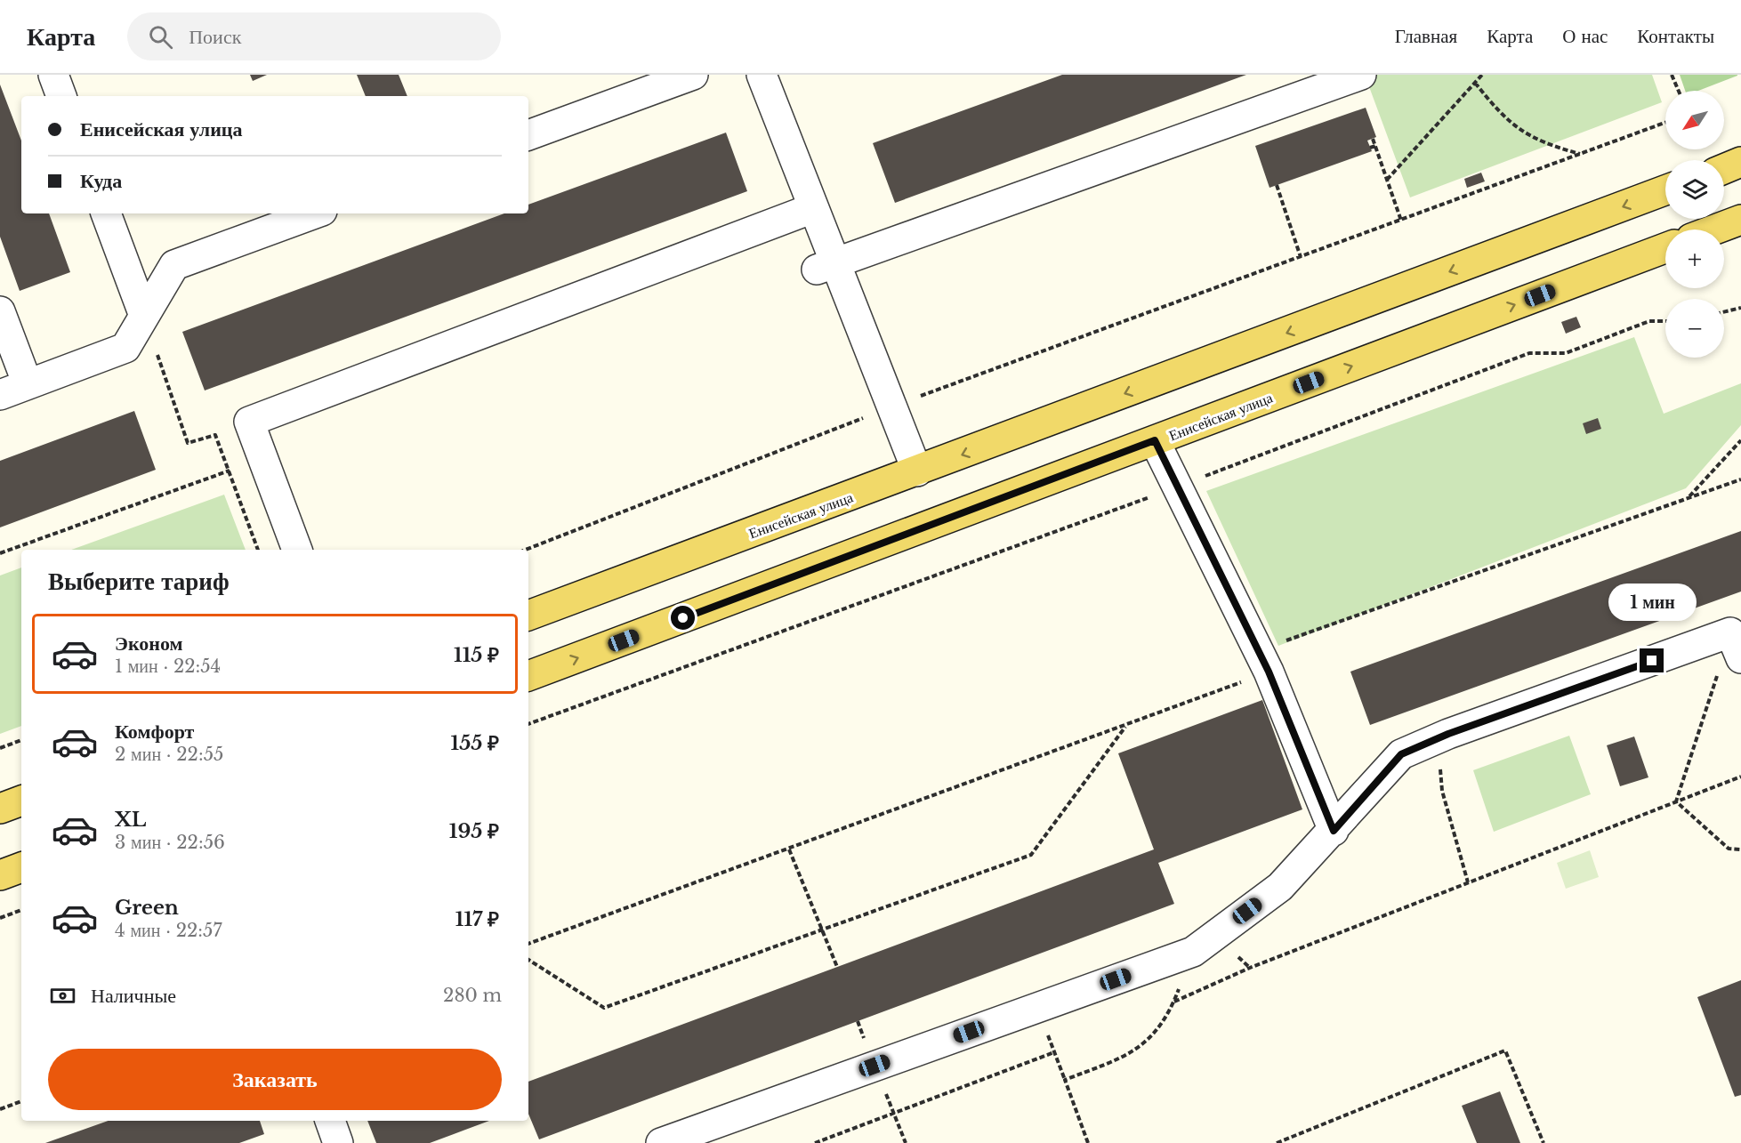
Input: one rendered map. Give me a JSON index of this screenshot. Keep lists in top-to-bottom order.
{
  "streets": {
    "main road": ["Енисейская улица"]
  },
  "north": "bottom left",
  "page": {
    "header": "Карта",
    "search": "Поиск",
    "nav": [
      "Главная",
      "Карта",
      "О нас",
      "Контакты"
    ],
    "map_buttons": ["+", "−"],
    "banner": ["Енисейская улица", "Куда"],
    "heading": "Выберите тариф",
    "bubble": "1 мин",
    "list": [
      {
        "name": "Эконом",
        "note": "1 мин · 22:54",
        "value": "115 ₽"
      },
      {
        "name": "Комфорт",
        "note": "2 мин · 22:55",
        "value": "155 ₽"
      },
      {
        "name": "XL",
        "note": "3 мин · 22:56",
        "value": "195 ₽"
      },
      {
        "name": "Green",
        "note": "4 мин · 22:57",
        "value": "117 ₽"
      }
    ],
    "pay": ["Наличные", "280 m"],
    "buttons": "Заказать"
  }
}
